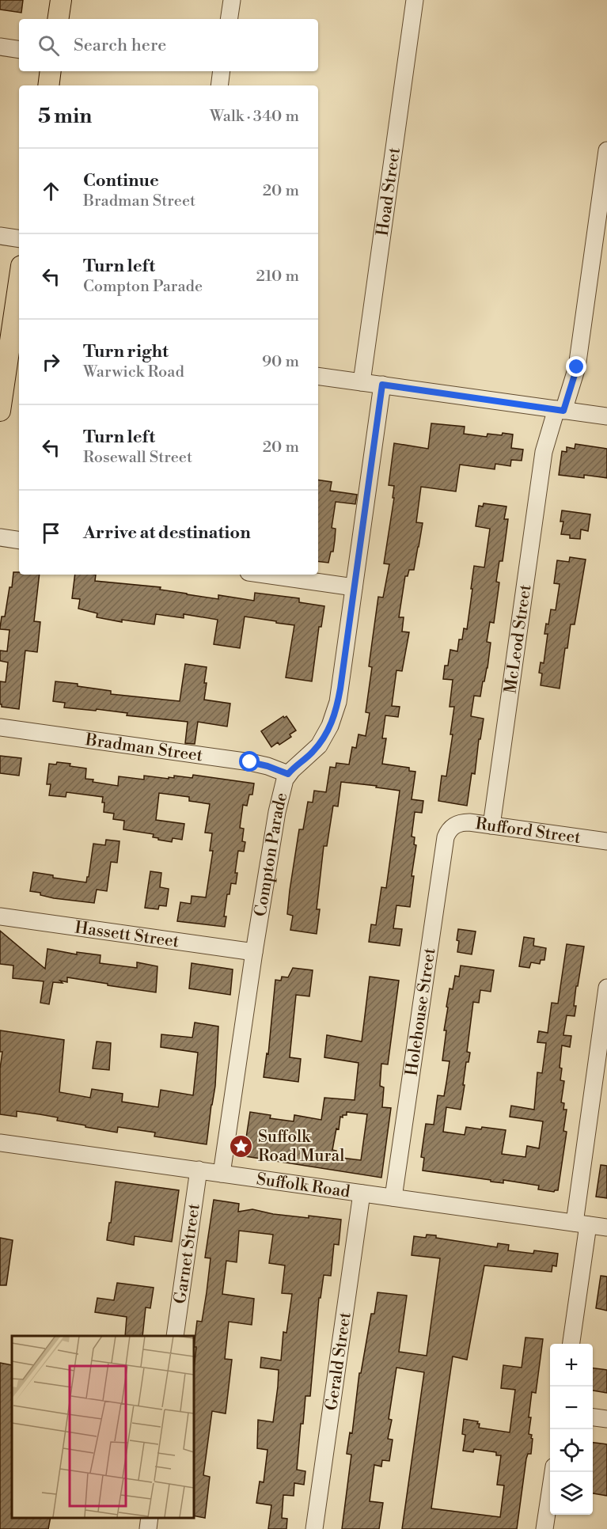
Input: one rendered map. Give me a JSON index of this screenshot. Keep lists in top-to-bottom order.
{
  "streets": {
    "street": [
      "Hoad Street",
      "McLeod Street",
      "Bradman Street",
      "Rufford Street",
      "Compton Parade",
      "Hassett Street",
      "Holehouse Street",
      "Suffolk Road",
      "Garnet Street",
      "Gerald Street"
    ]
  },
  "crossings": [
    ["McLeod Street", "Rufford Street"],
    ["Bradman Street", "Compton Parade"],
    ["Rufford Street", "Holehouse Street"],
    ["Compton Parade", "Hassett Street"],
    ["Compton Parade", "Suffolk Road"],
    ["Holehouse Street", "Suffolk Road"],
    ["Suffolk Road", "Garnet Street"],
    ["Suffolk Road", "Gerald Street"]
  ],
  "places": {
    "place": ["Suffolk Road Mural"]
  },
  "page": {
    "search": "Search here",
    "heading": ["5 min", "Walk · 340 m"],
    "list": [
      ["Continue", "Bradman Street", "20 m"],
      ["Turn left", "Compton Parade", "210 m"],
      ["Turn right", "Warwick Road", "90 m"],
      ["Turn left", "Rosewall Street", "20 m"],
      "Arrive at destination"
    ],
    "map_buttons": ["+", "−"]
  }
}
